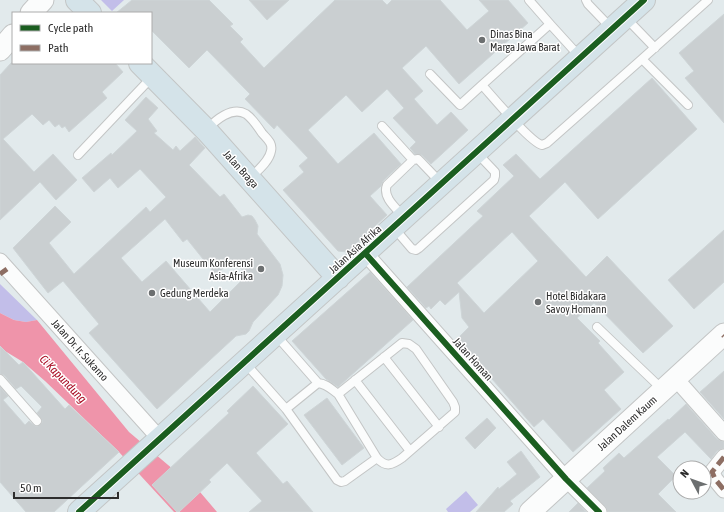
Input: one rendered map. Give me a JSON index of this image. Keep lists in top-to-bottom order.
{
  "streets": {
    "main road": ["Jalan Braga", "Jalan Asia Afrika", "Jalan Dalem Kaum"],
    "street": ["Jalan Dr. Ir. Sukarno", "Jalan Homan"]
  },
  "crossings": [
    ["Jalan Braga", "Jalan Asia Afrika"],
    ["Jalan Asia Afrika", "Jalan Dr. Ir. Sukarno"],
    ["Jalan Asia Afrika", "Jalan Homan"],
    ["Jalan Homan", "Jalan Dalem Kaum"]
  ],
  "water": ["Ci Kapundung"],
  "places": [
    "Dinas Bina Marga Jawa Barat",
    "Museum Konferensi Asia-Afrika",
    "Gedung Merdeka",
    "Hotel Bidakara Savoy Homann"
  ],
  "legend": ["Cycle path", "Path"],
  "scale_bar": "50 m",
  "north": "top left"
}
